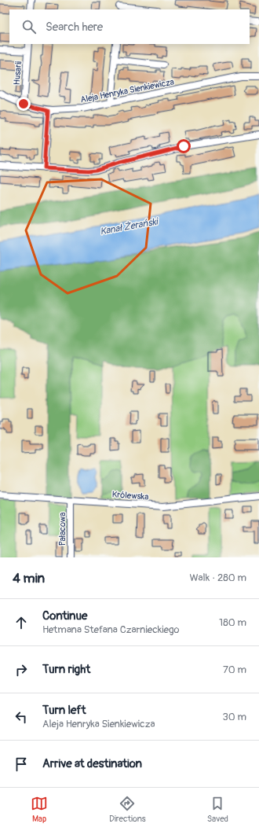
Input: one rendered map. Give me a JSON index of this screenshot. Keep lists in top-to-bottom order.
{
  "streets": {
    "street": [
      "Husarii",
      "Aleja Henryka Sienkiewicza",
      "Królewska",
      "Pałacowa"
    ]
  },
  "crossings": [
    ["Husarii", "Aleja Henryka Sienkiewicza"],
    ["Królewska", "Pałacowa"]
  ],
  "water": ["Kanał Żerański"],
  "page": {
    "search": "Search here",
    "heading": ["4 min", "Walk · 280 m"],
    "list": [
      ["Continue", "Hetmana Stefana Czarnieckiego", "180 m"],
      ["Turn right", "70 m"],
      ["Turn left", "Aleja Henryka Sienkiewicza", "30 m"],
      "Arrive at destination"
    ],
    "nav": ["Map", "Directions", "Saved"]
  }
}
